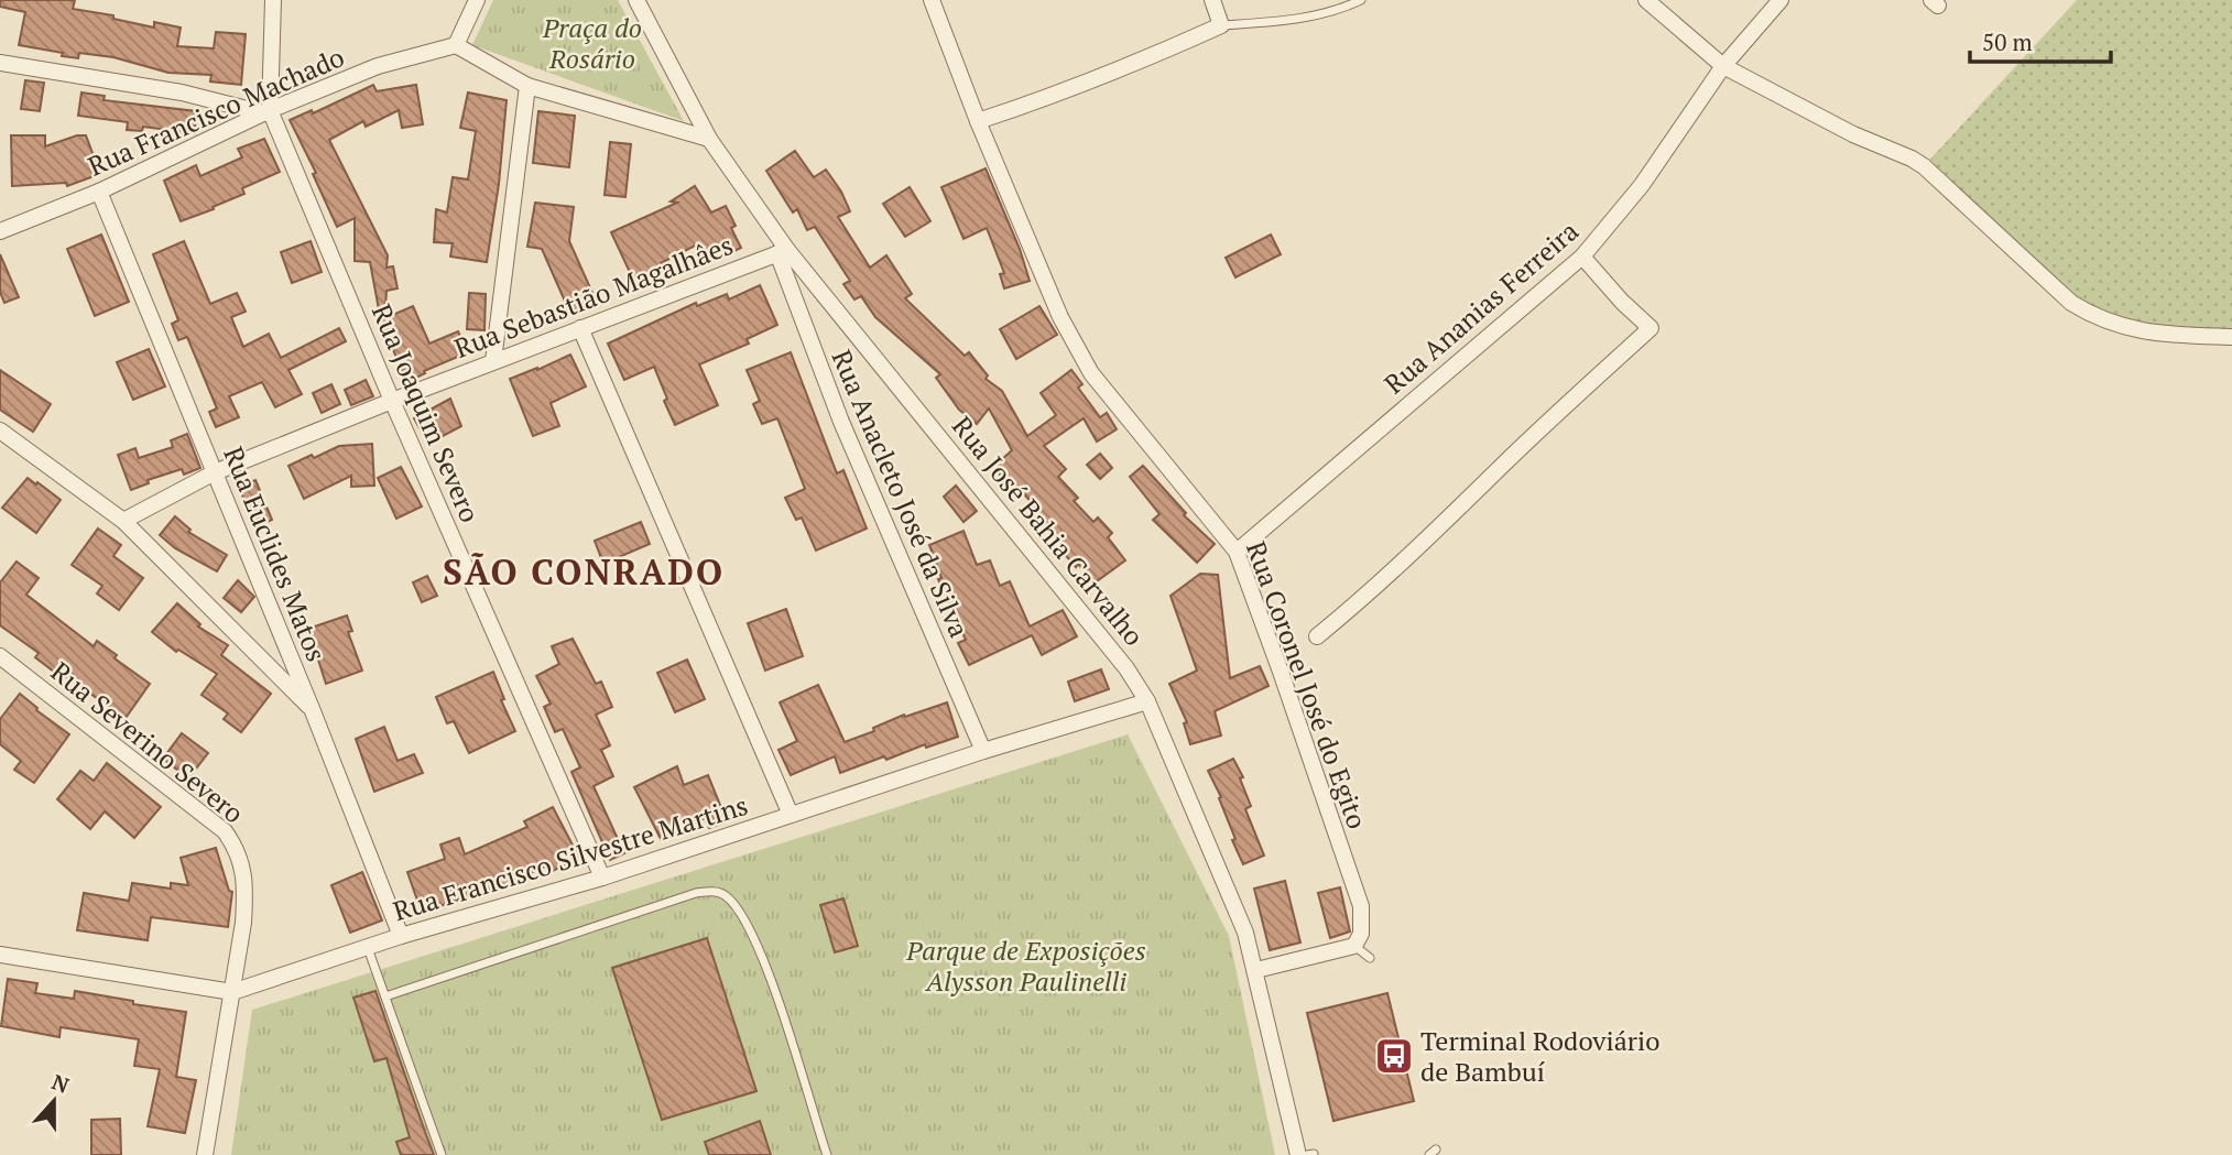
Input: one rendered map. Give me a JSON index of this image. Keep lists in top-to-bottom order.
{
  "streets": {
    "street": [
      "Rua Francisco Machado",
      "Rua Sebastião Magalhâes",
      "Rua Ananias Ferreira",
      "Rua Joaquim Severo",
      "Rua Anacleto José da Silva",
      "Rua José Bahia Carvalho",
      "Rua Euclides Matos",
      "Rua Coronel José do Egito",
      "Rua Severino Severo",
      "Rua Francisco Silvestre Martins"
    ]
  },
  "crossings": [
    ["Rua Francisco Machado", "Rua Joaquim Severo"],
    ["Rua Francisco Machado", "Rua Euclides Matos"],
    ["Rua Sebastião Magalhâes", "Rua Joaquim Severo"],
    ["Rua Sebastião Magalhâes", "Rua Anacleto José da Silva"],
    ["Rua Sebastião Magalhâes", "Rua José Bahia Carvalho"],
    ["Rua Sebastião Magalhâes", "Rua Euclides Matos"],
    ["Rua Ananias Ferreira", "Rua Coronel José do Egito"],
    ["Rua Joaquim Severo", "Rua Francisco Silvestre Martins"],
    ["Rua Anacleto José da Silva", "Rua José Bahia Carvalho"],
    ["Rua Anacleto José da Silva", "Rua Francisco Silvestre Martins"],
    ["Rua José Bahia Carvalho", "Rua Francisco Silvestre Martins"],
    ["Rua Euclides Matos", "Rua Francisco Silvestre Martins"],
    ["Rua Severino Severo", "Rua Francisco Silvestre Martins"]
  ],
  "districts": ["SÃO CONRADO"],
  "parks": ["Praça do Rosário", "Parque de Exposições Alysson Paulinelli"],
  "places": {
    "bus stop": ["Terminal Rodoviário de Bambuí"]
  },
  "scale_bar": "50 m",
  "north": "top"
}
